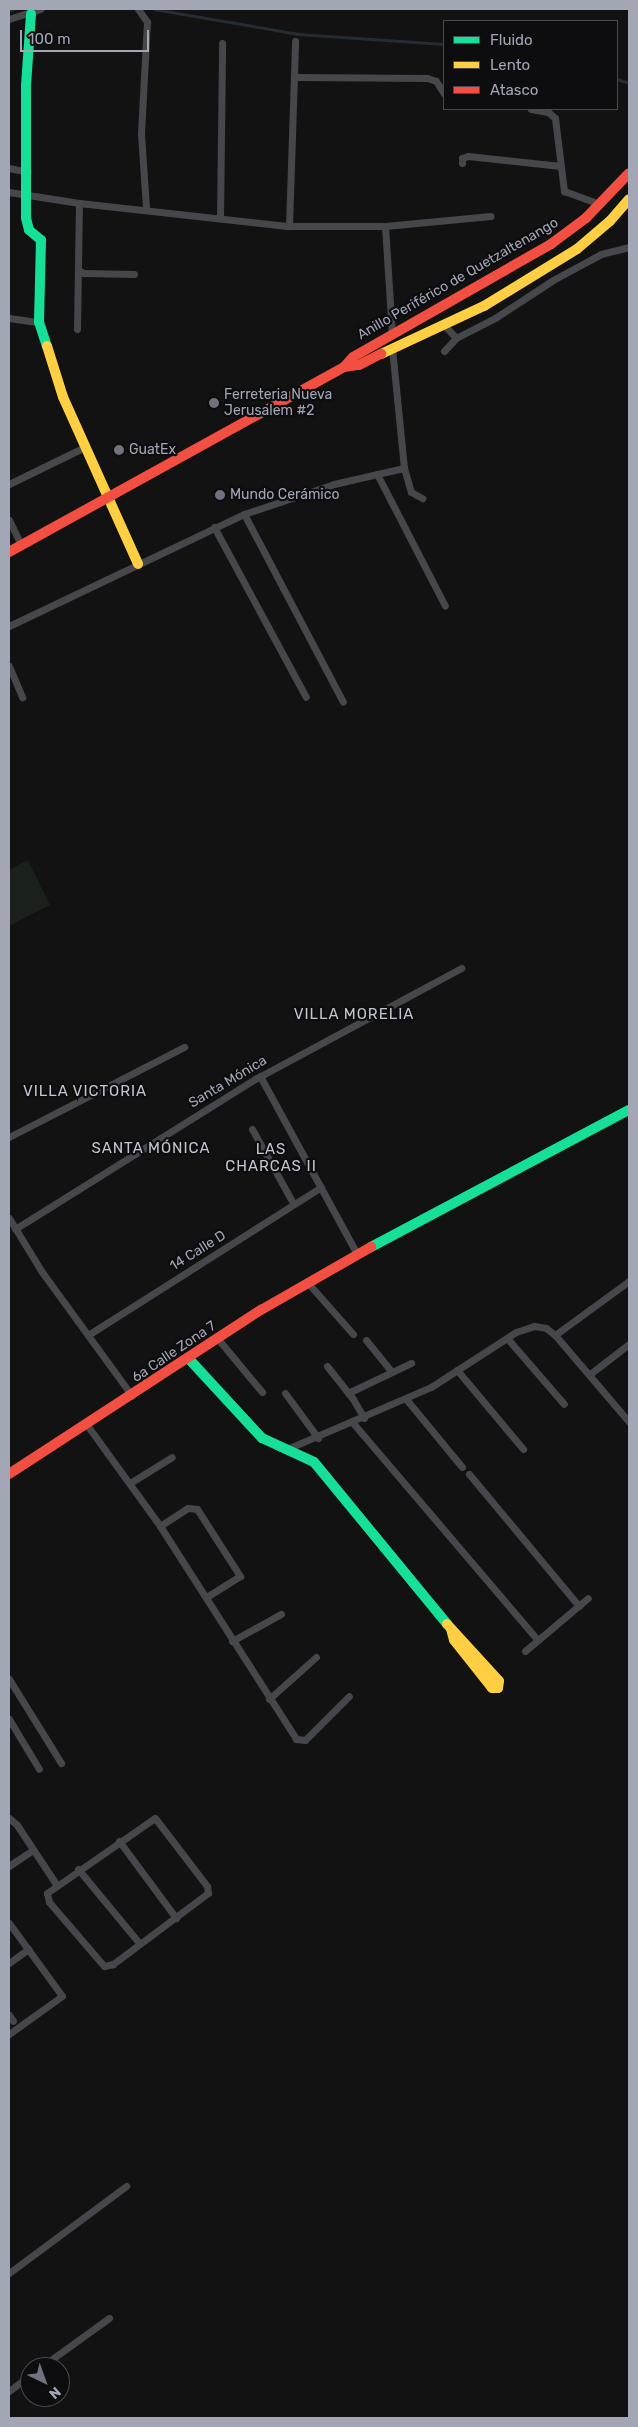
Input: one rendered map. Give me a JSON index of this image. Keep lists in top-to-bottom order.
{
  "streets": {
    "main road": ["Anillo Periférico de Quetzaltenango", "6a Calle Zona 7"],
    "street": ["Santa Mónica", "14 Calle D"]
  },
  "districts": [
    "VILLA MORELIA",
    "VILLA VICTORIA",
    "SANTA MÓNICA",
    "LAS CHARCAS II"
  ],
  "places": ["Ferreteria Nueva Jerusalem #2", "GuatEx", "Mundo Cerámico"],
  "legend": ["Fluido", "Lento", "Atasco"],
  "scale_bar": "100 m",
  "north": "bottom right"
}
